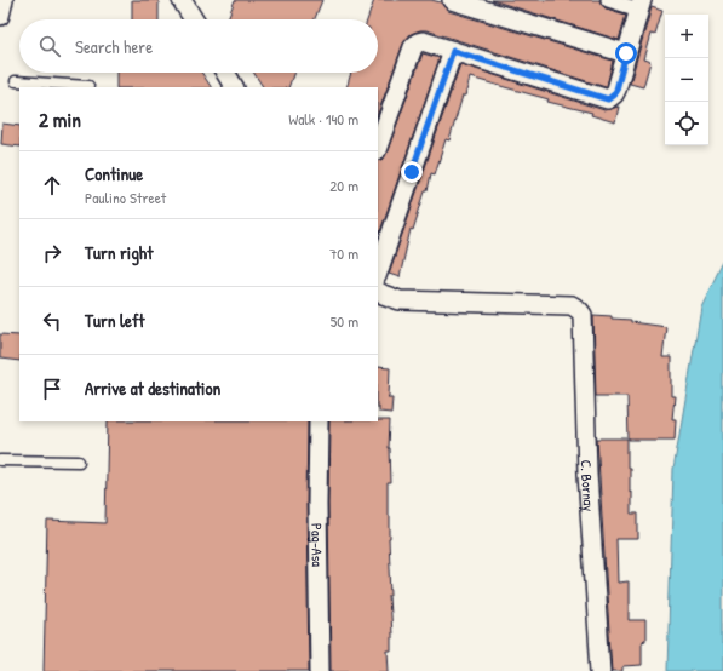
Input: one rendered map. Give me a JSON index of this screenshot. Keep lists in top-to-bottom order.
{
  "streets": {
    "street": ["C. Bornay", "Pag-Asa"]
  },
  "page": {
    "map_buttons": ["+", "−"],
    "search": "Search here",
    "heading": ["2 min", "Walk · 140 m"],
    "list": [
      ["Continue", "Paulino Street", "20 m"],
      ["Turn right", "70 m"],
      ["Turn left", "50 m"],
      "Arrive at destination"
    ]
  }
}
